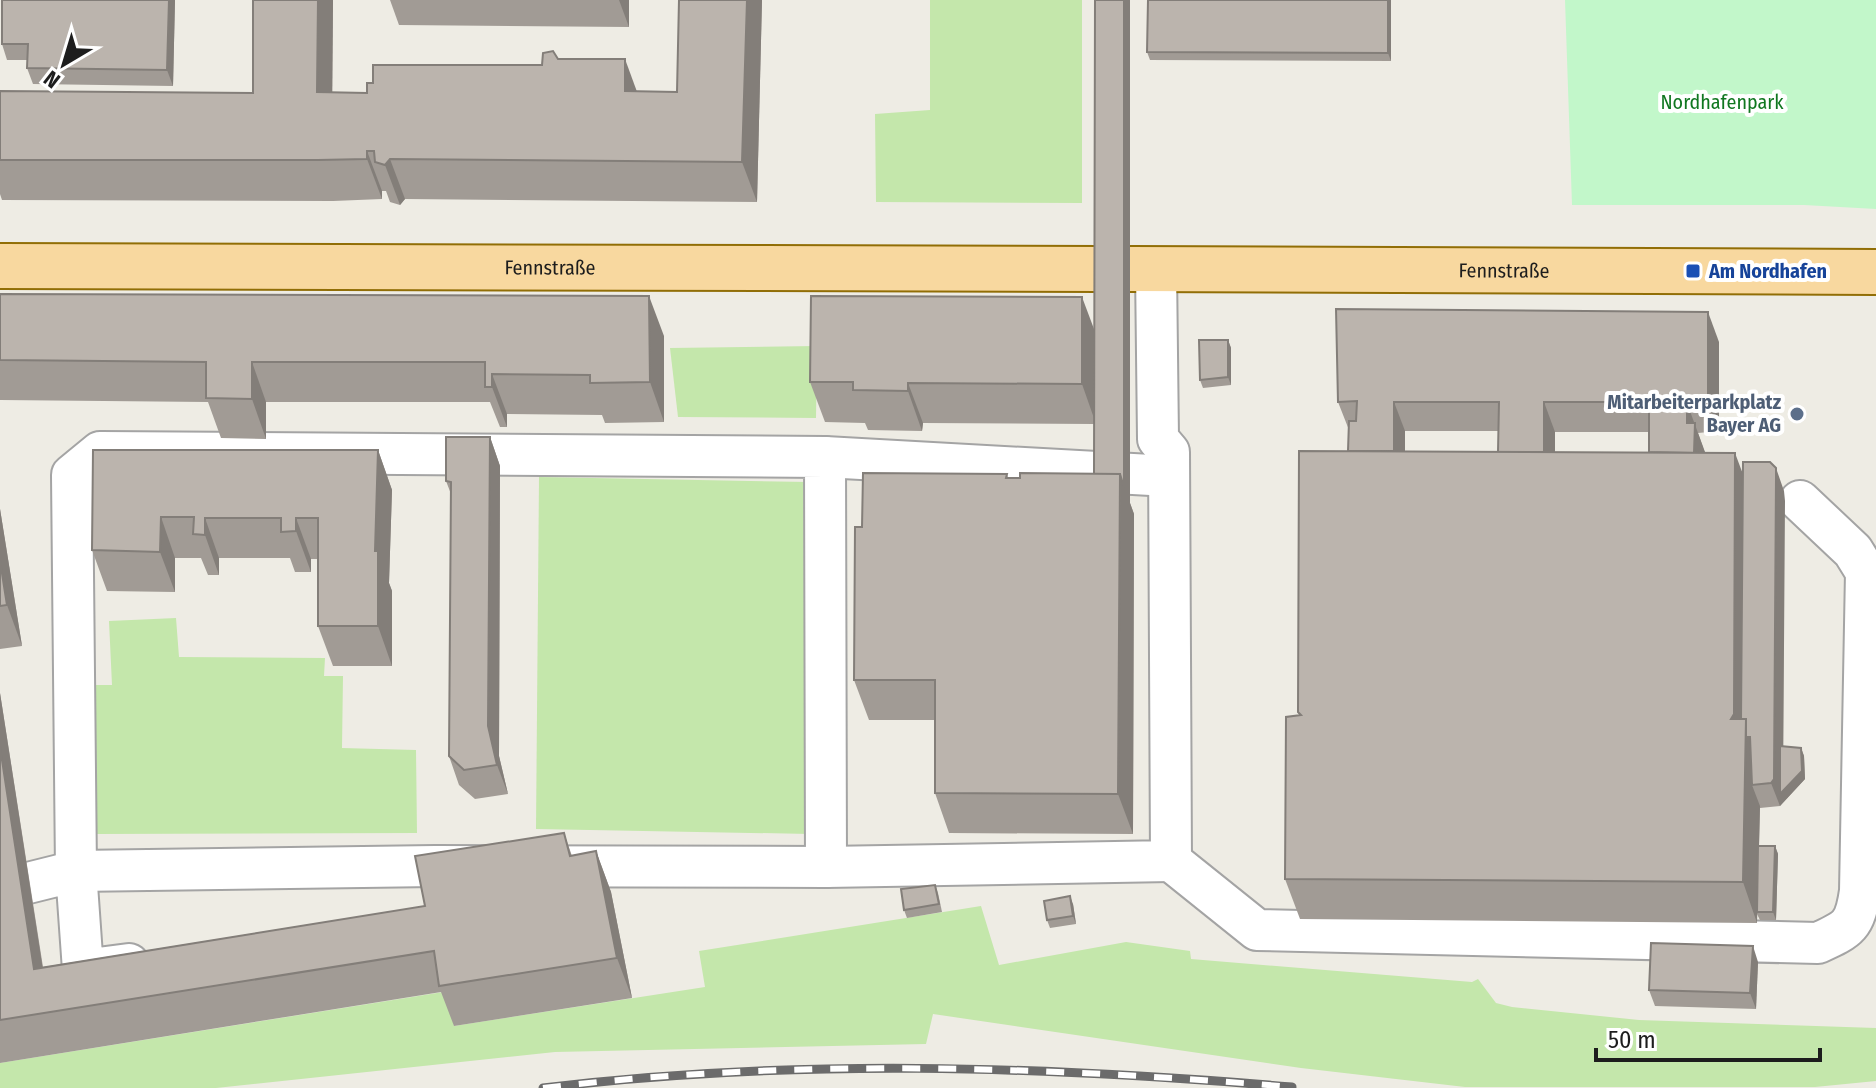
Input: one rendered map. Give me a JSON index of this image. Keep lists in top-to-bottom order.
{
  "streets": {
    "main road": ["Fennstraße"]
  },
  "parks": ["Nordhafenpark"],
  "places": {
    "transit": ["Am Nordhafen"],
    "other": ["Mitarbeiterparkplatz Bayer AG"]
  },
  "scale_bar": "50 m",
  "north": "bottom left"
}
